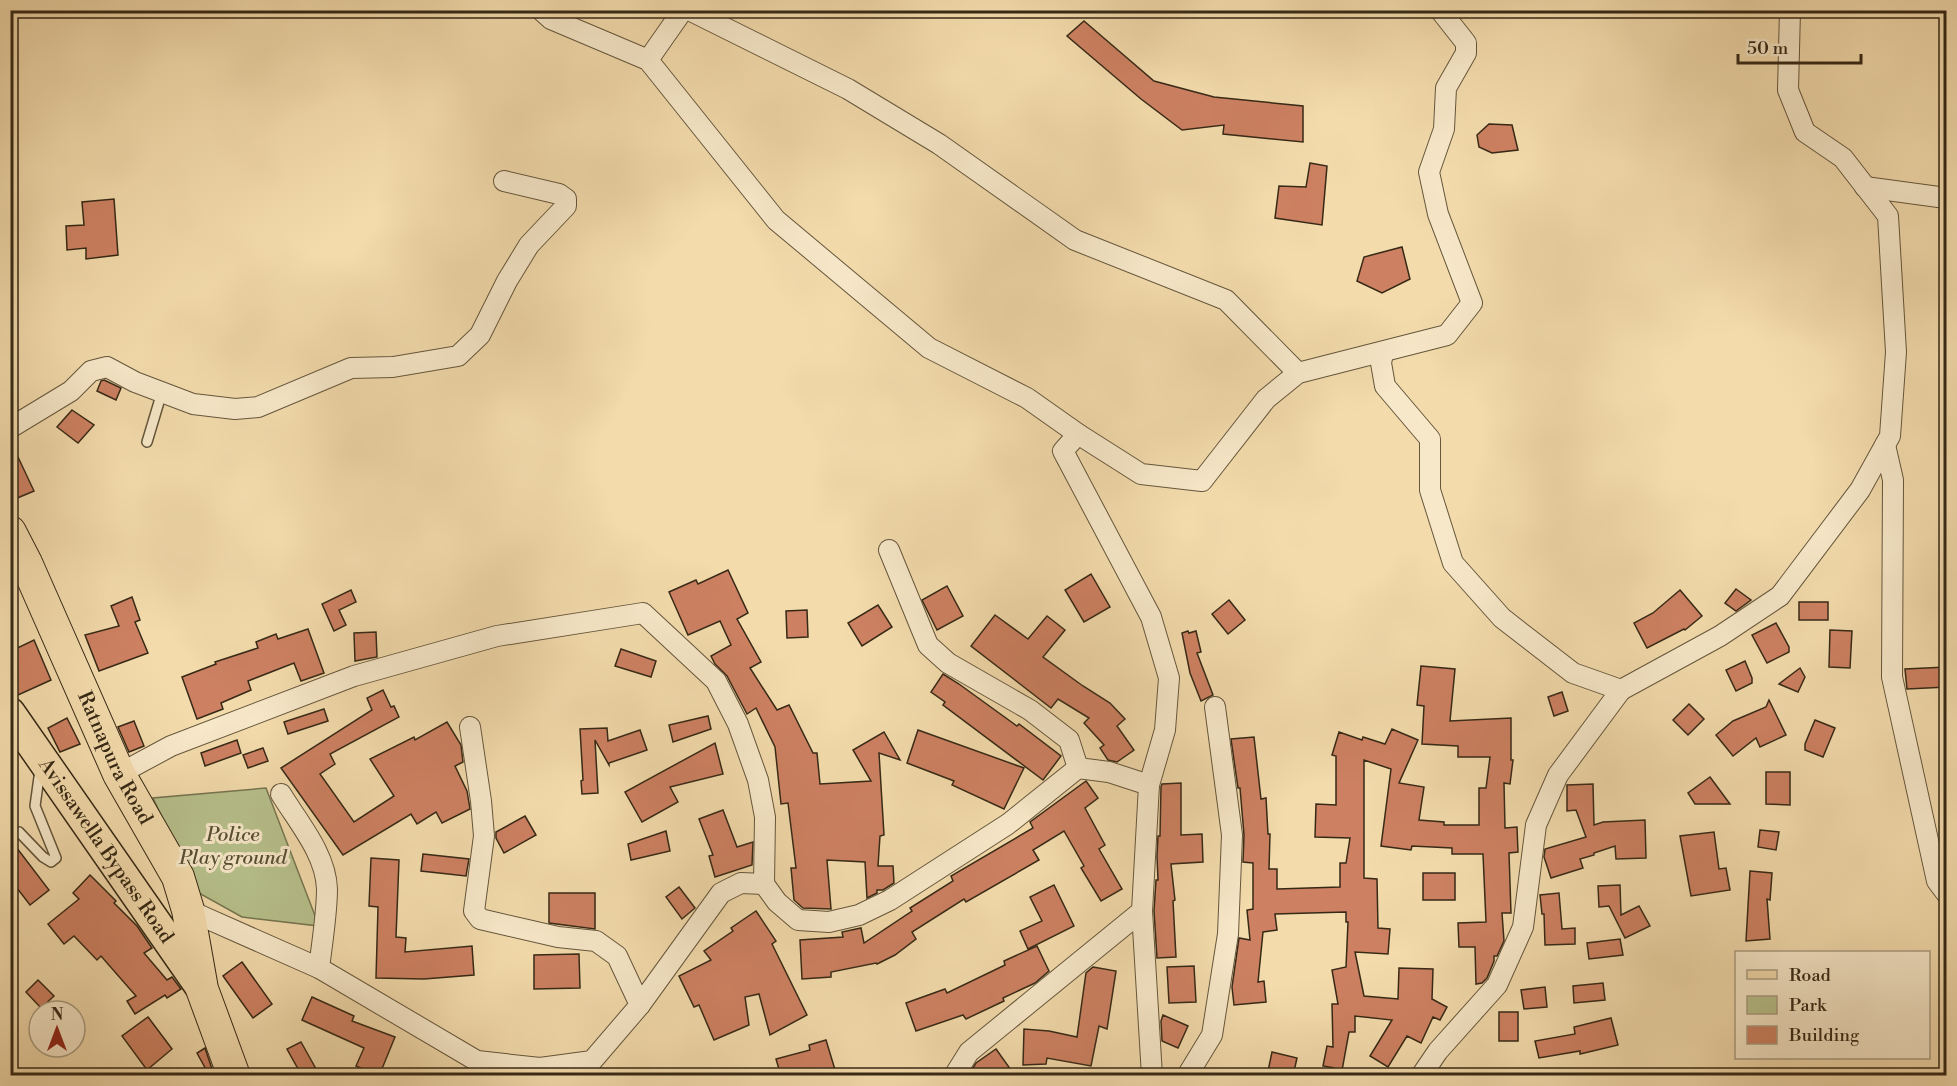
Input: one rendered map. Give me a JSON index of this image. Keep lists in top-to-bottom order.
{
  "streets": {
    "highway": ["Ratnapura Road"],
    "main road": ["Avissawella Bypass Road"]
  },
  "crossings": [
    ["Ratnapura Road", "Avissawella Bypass Road"]
  ],
  "parks": ["Police Play ground"],
  "legend": ["Road", "Park", "Building"],
  "scale_bar": "50 m",
  "north": "top"
}
